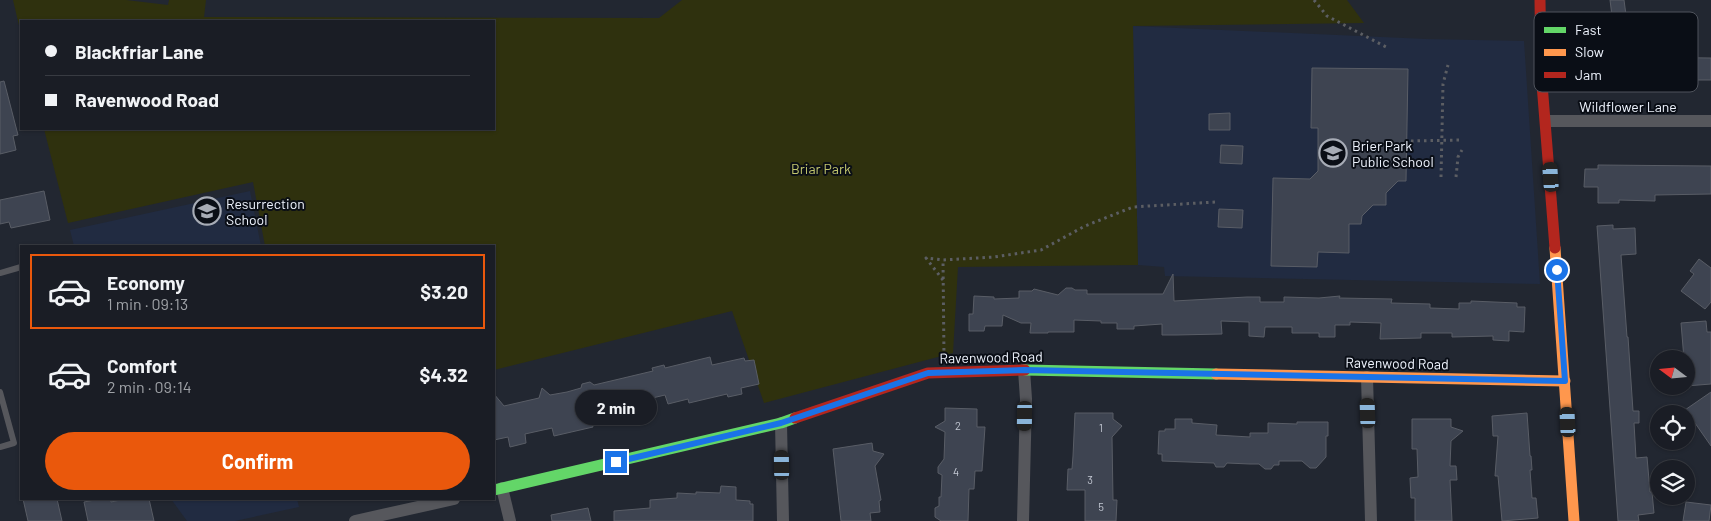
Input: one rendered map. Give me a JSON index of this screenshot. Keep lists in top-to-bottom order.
{
  "streets": {
    "street": ["Wildflower Lane", "Ravenwood Road"]
  },
  "parks": ["Briar Park"],
  "places": {
    "school or university": ["Brier Park Public School", "Resurrection School"]
  },
  "house_numbers": [
    "2",
    "1",
    "4",
    "3",
    "5"
  ],
  "legend": ["Fast", "Slow", "Jam"],
  "north": "left",
  "page": {
    "banner": ["Blackfriar Lane", "Ravenwood Road"],
    "list": [
      {
        "name": "Economy",
        "note": "1 min · 09:13",
        "value": "$3.20"
      },
      {
        "name": "Comfort",
        "note": "2 min · 09:14",
        "value": "$4.32"
      }
    ],
    "bubble": "2 min",
    "buttons": "Confirm"
  }
}
